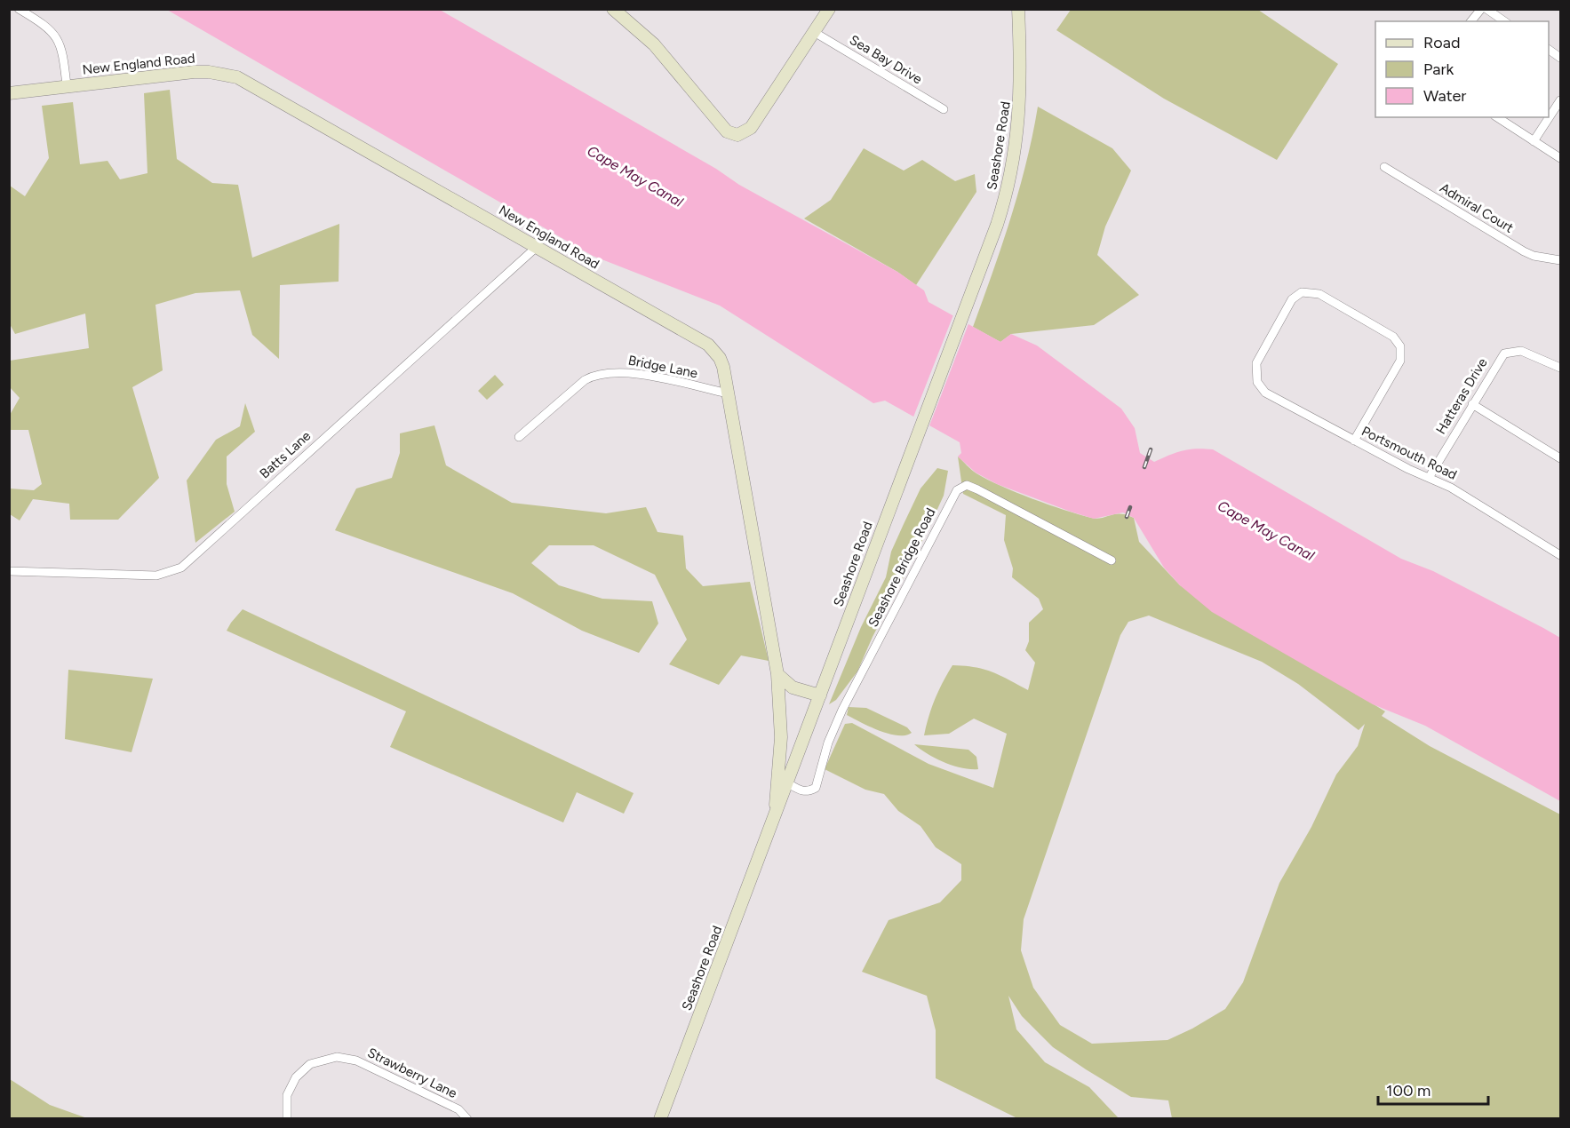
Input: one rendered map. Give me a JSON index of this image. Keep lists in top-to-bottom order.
{
  "streets": {
    "street": [
      "Sea Bay Drive",
      "New England Road",
      "Seashore Road",
      "Admiral Court",
      "Bridge Lane",
      "Hatteras Drive",
      "Portsmouth Road",
      "Batts Lane",
      "Seashore Bridge Road",
      "Strawberry Lane"
    ]
  },
  "crossings": [
    ["New England Road", "Seashore Road"],
    ["New England Road", "Bridge Lane"],
    ["New England Road", "Batts Lane"],
    ["Seashore Road", "Seashore Bridge Road"],
    ["Hatteras Drive", "Portsmouth Road"]
  ],
  "water": ["Cape May Canal"],
  "legend": ["Road", "Park", "Water"],
  "scale_bar": "100 m"
}
